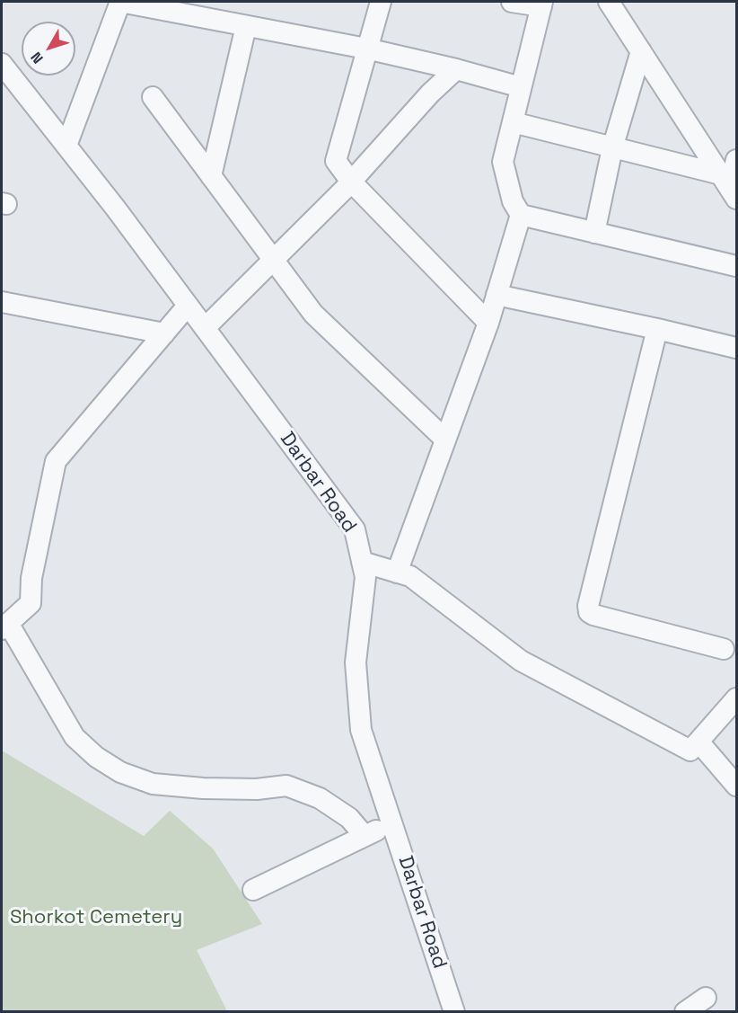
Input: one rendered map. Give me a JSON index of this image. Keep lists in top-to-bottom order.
{
  "streets": {
    "street": ["Darbar Road"]
  },
  "parks": ["Shorkot Cemetery"],
  "north": "bottom left"
}
